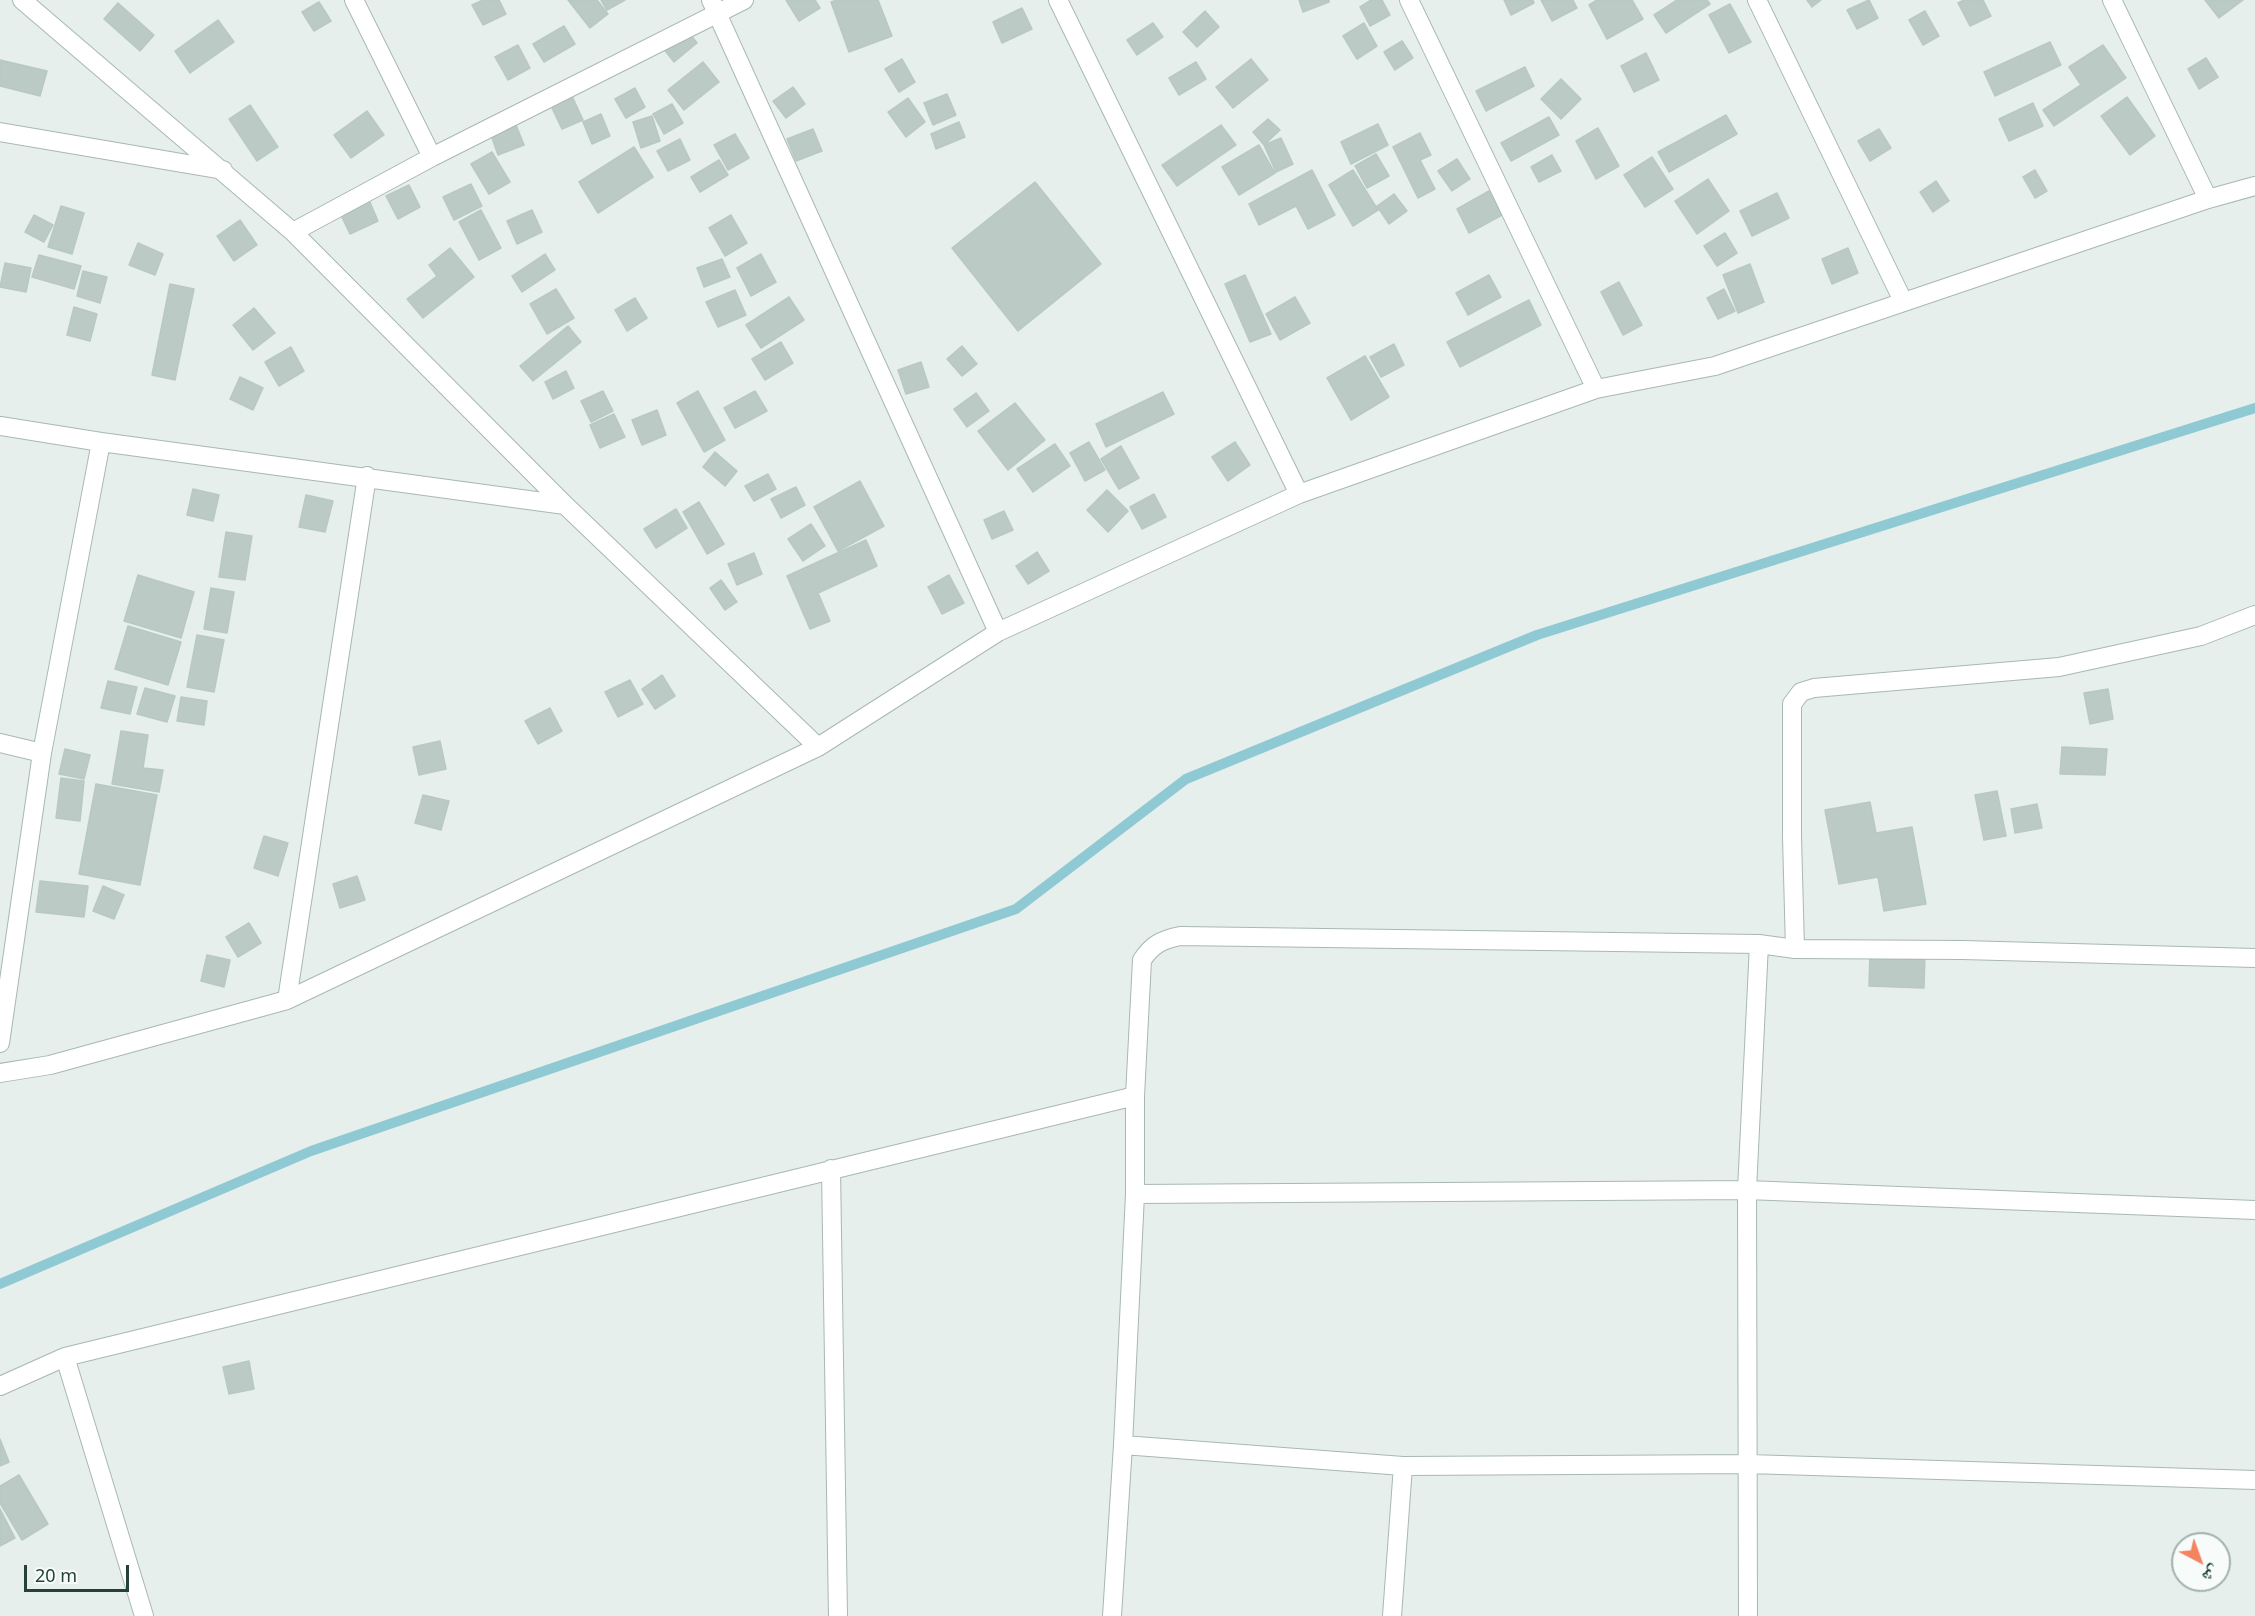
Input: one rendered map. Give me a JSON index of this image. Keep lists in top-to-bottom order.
{
  "scale_bar": "20 m",
  "north": "bottom right"
}
